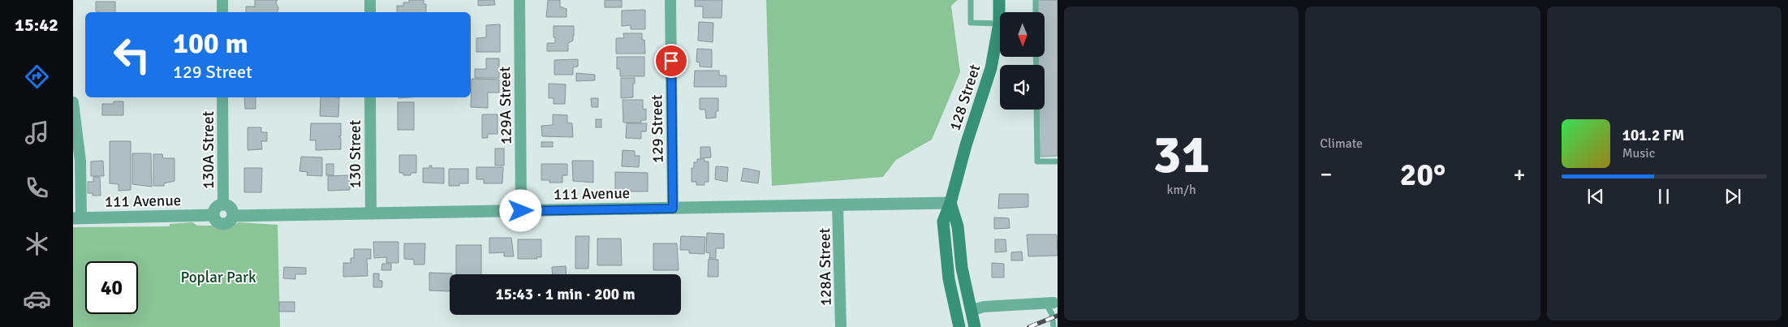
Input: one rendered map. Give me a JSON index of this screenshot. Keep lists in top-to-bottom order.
{
  "streets": {
    "main road": ["128 Street"],
    "street": [
      "129A Street",
      "129 Street",
      "130A Street",
      "130 Street",
      "111 Avenue",
      "128A Street"
    ]
  },
  "crossings": [
    ["128 Street", "111 Avenue"],
    ["129A Street", "111 Avenue"],
    ["129 Street", "111 Avenue"],
    ["130A Street", "111 Avenue"],
    ["130 Street", "111 Avenue"],
    ["111 Avenue", "128A Street"]
  ],
  "parks": ["Poplar Park"],
  "north": "bottom",
  "page": {
    "tabs": "15:42",
    "tile": [
      ["31", "km/h"],
      "Climate"
    ],
    "turn": ["100 m", "129 Street"],
    "song": ["101.2 FM", "Music"],
    "heat": ["−", "20°", "+"],
    "limit": "40",
    "trip": "15:43 · 1 min · 200 m"
  }
}
